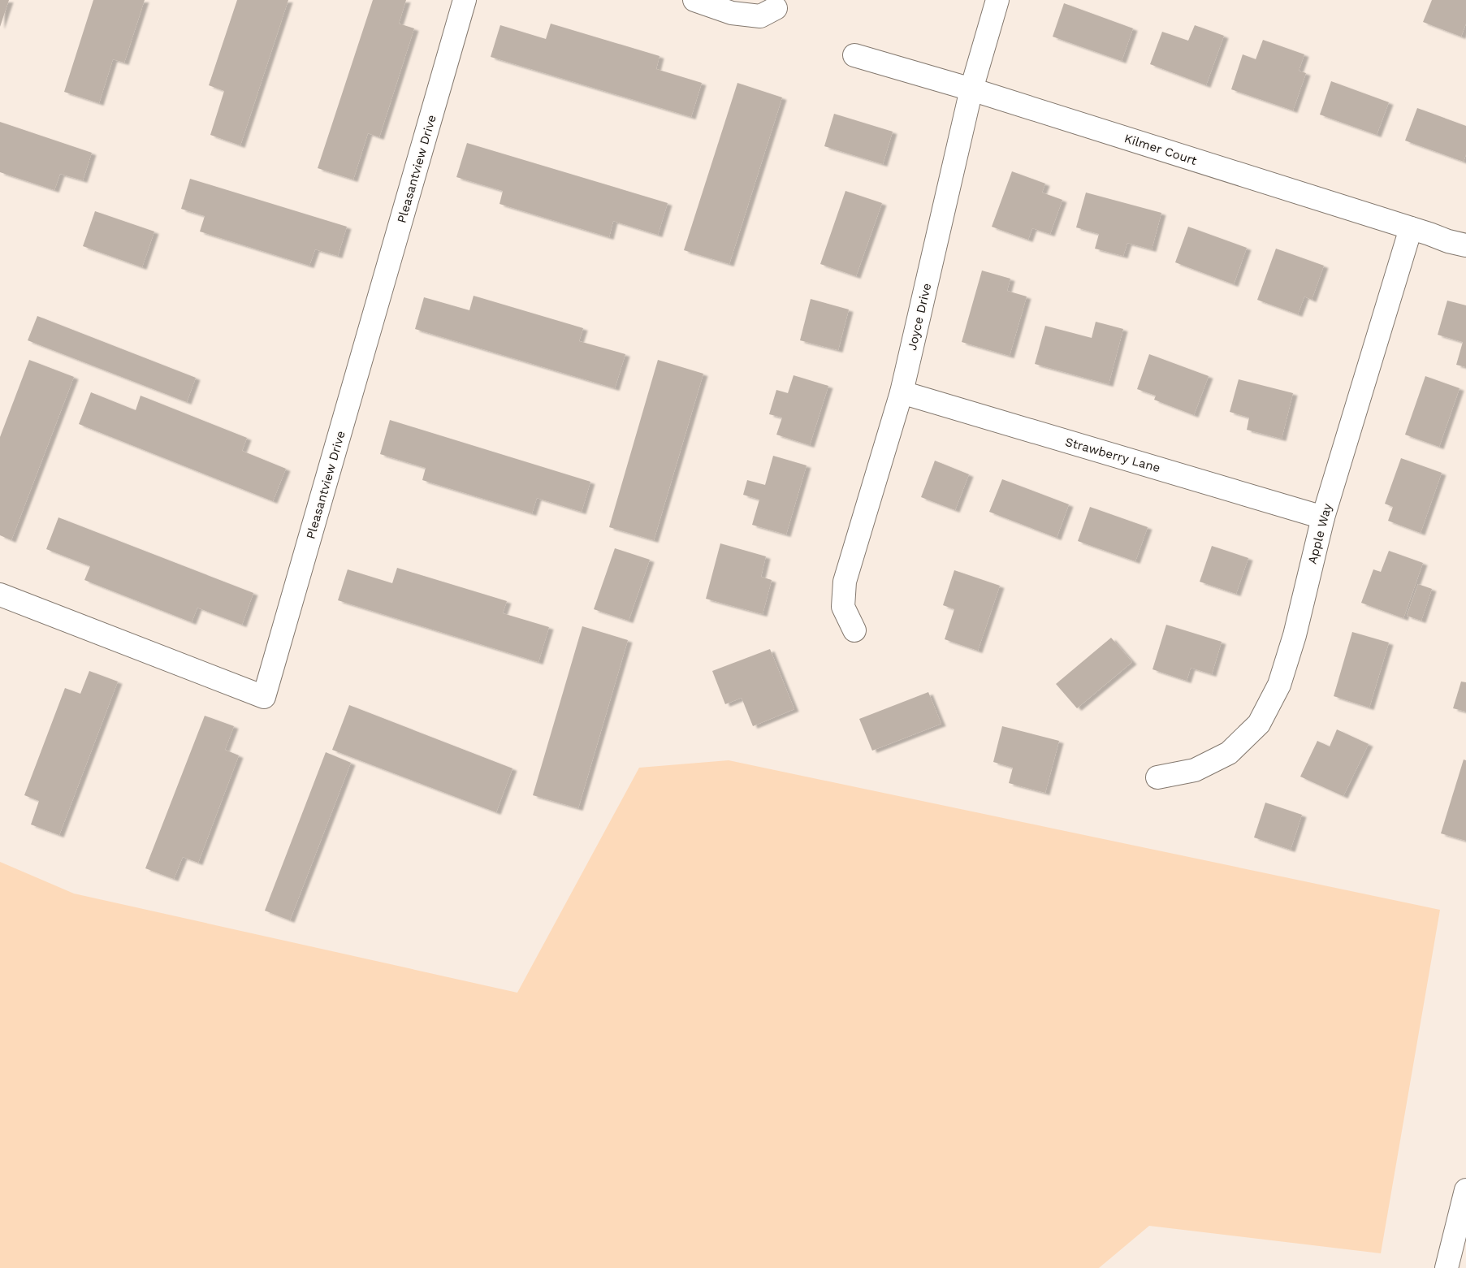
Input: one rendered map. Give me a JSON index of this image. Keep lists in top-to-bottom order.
{
  "streets": {
    "street": [
      "Kilmer Court",
      "Pleasantview Drive",
      "Joyce Drive",
      "Strawberry Lane",
      "Apple Way"
    ]
  },
  "crossings": [
    ["Kilmer Court", "Joyce Drive"],
    ["Kilmer Court", "Apple Way"],
    ["Joyce Drive", "Strawberry Lane"],
    ["Strawberry Lane", "Apple Way"]
  ]
}
